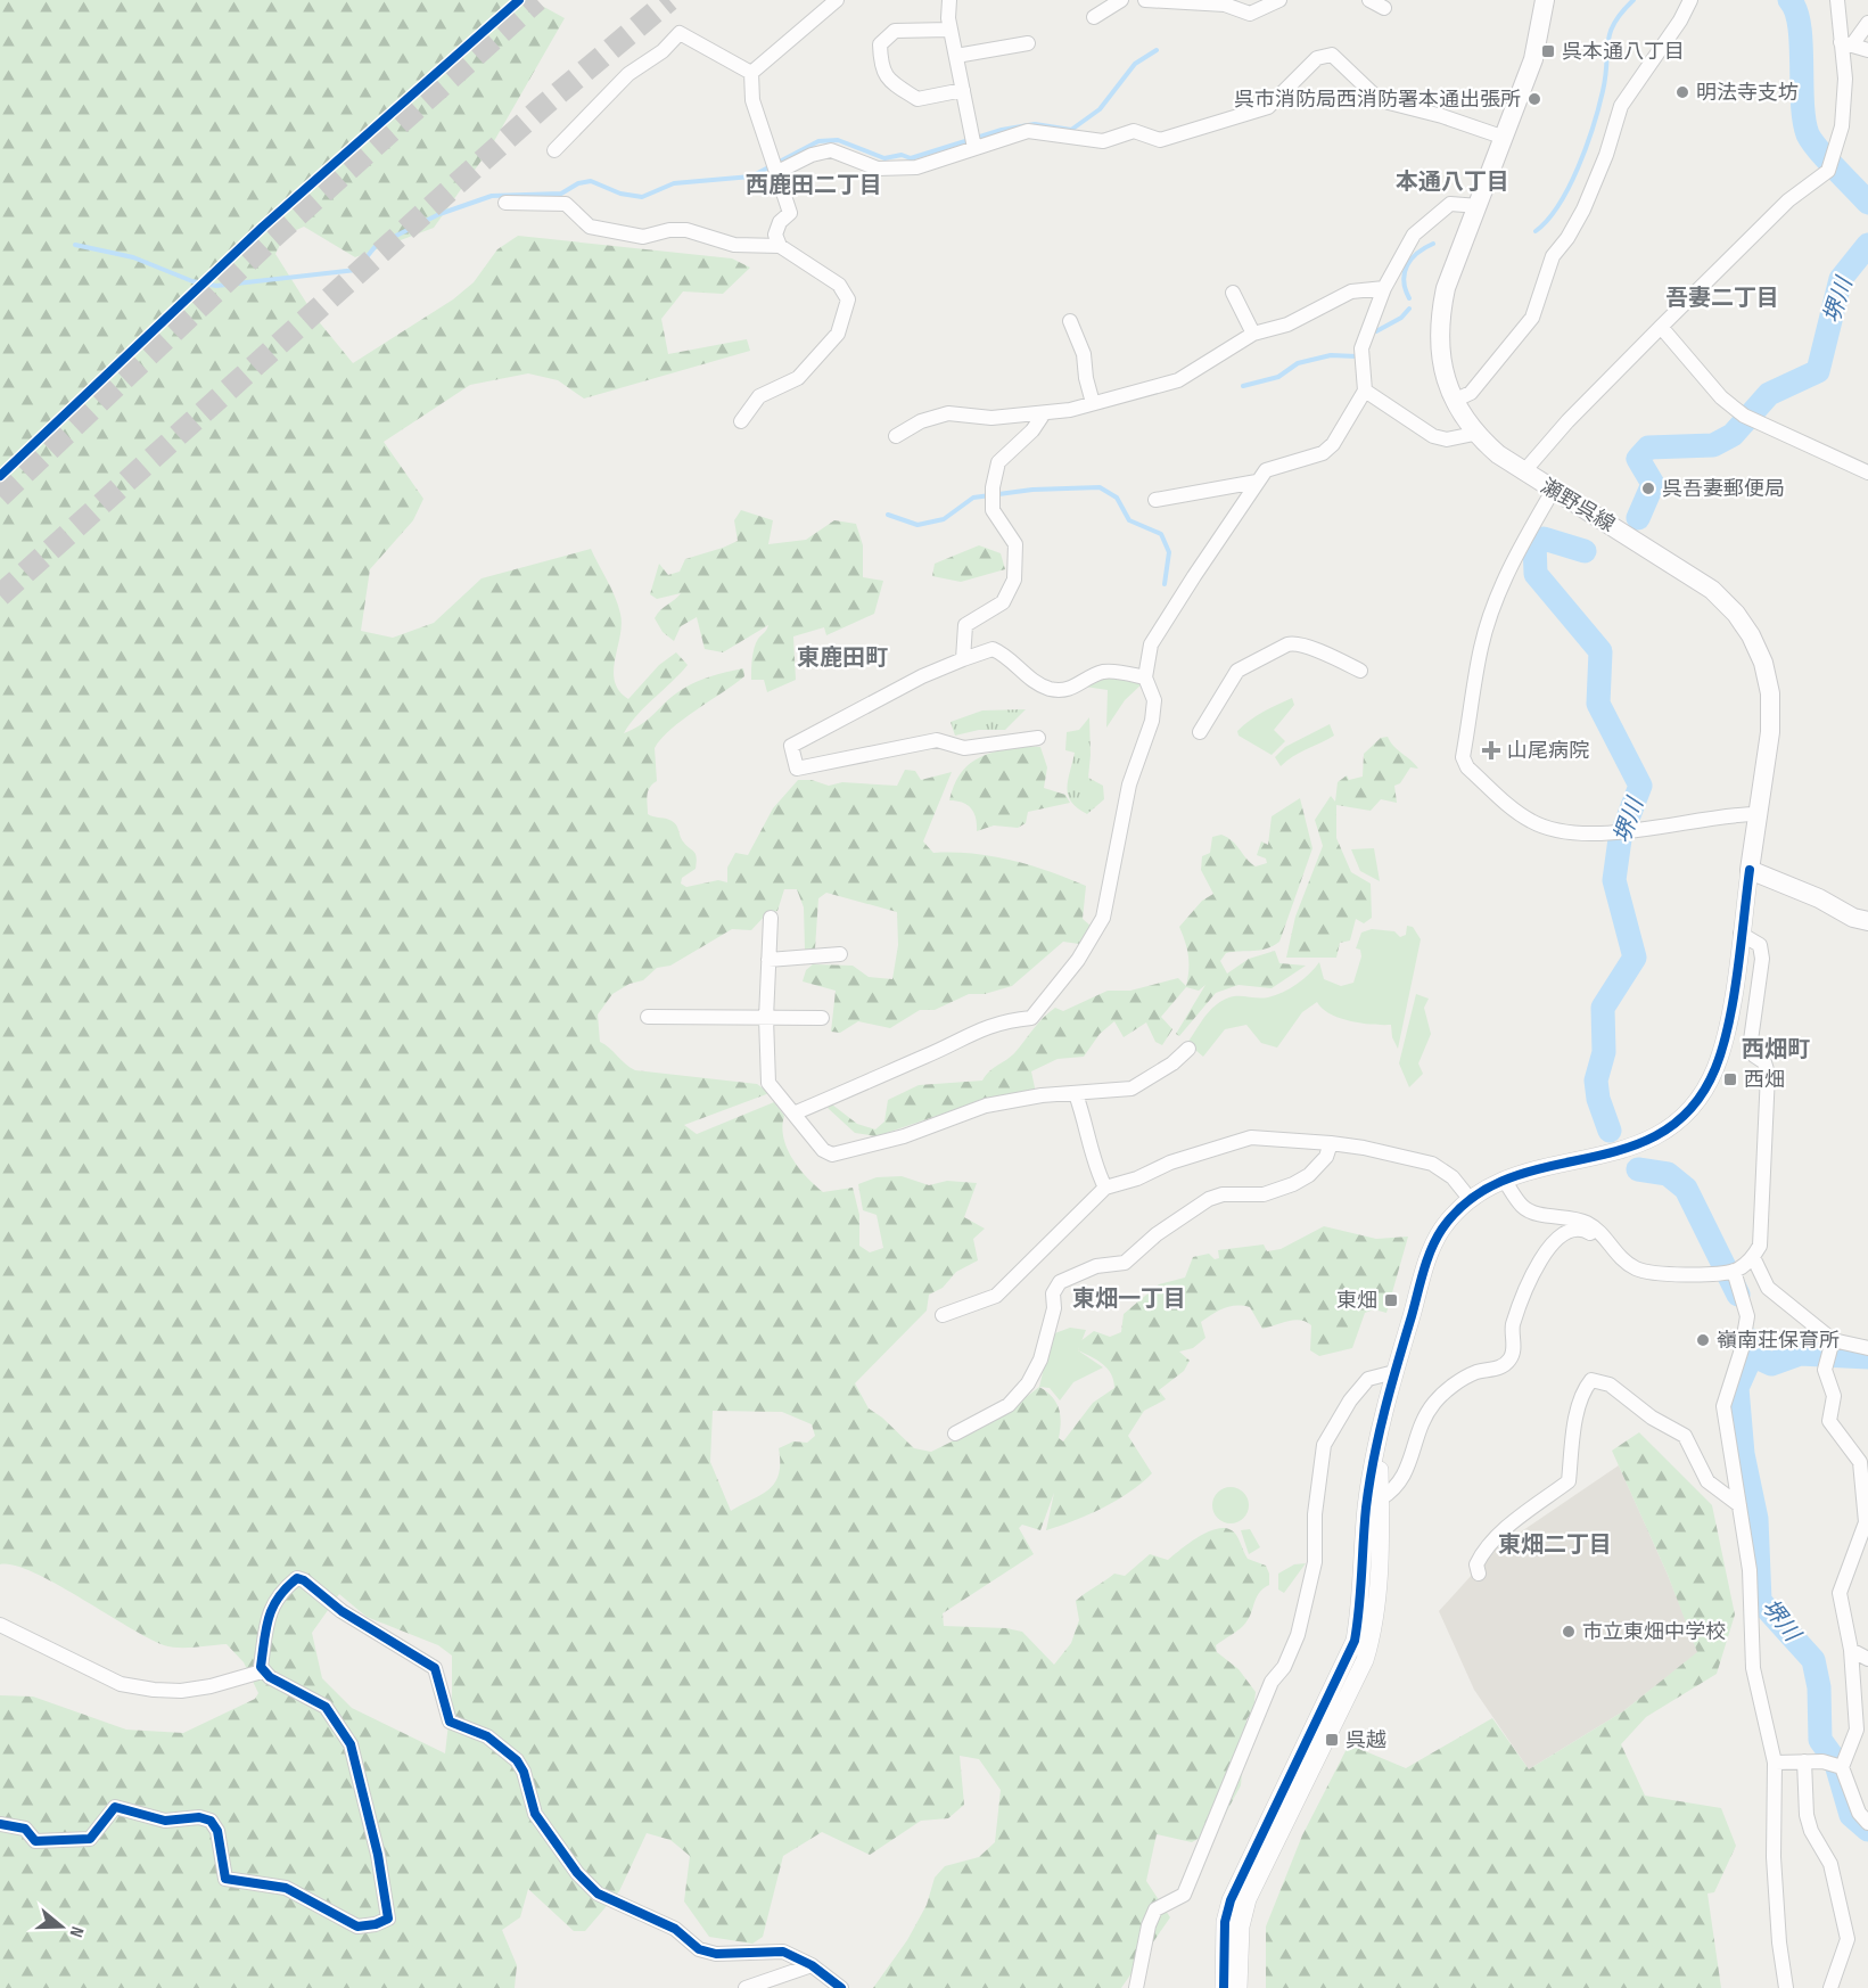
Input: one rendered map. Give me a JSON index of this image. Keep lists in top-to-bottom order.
{
  "streets": {
    "main road": ["瀬野呉線"]
  },
  "districts": [
    "本通八丁目",
    "西鹿田二丁目",
    "吾妻二丁目",
    "東鹿田町",
    "西畑町",
    "東畑一丁目",
    "東畑二丁目"
  ],
  "water": ["堺川"],
  "places": {
    "transit": [
      "呉本通八丁目",
      "西畑",
      "東畑",
      "呉越"
    ],
    "other": [
      "明法寺支坊",
      "呉市消防局西消防署本通出張所",
      "呉吾妻郵便局",
      "嶺南荘保育所",
      "市立東畑中学校"
    ],
    "health": ["山尾病院"]
  },
  "north": "right"
}
